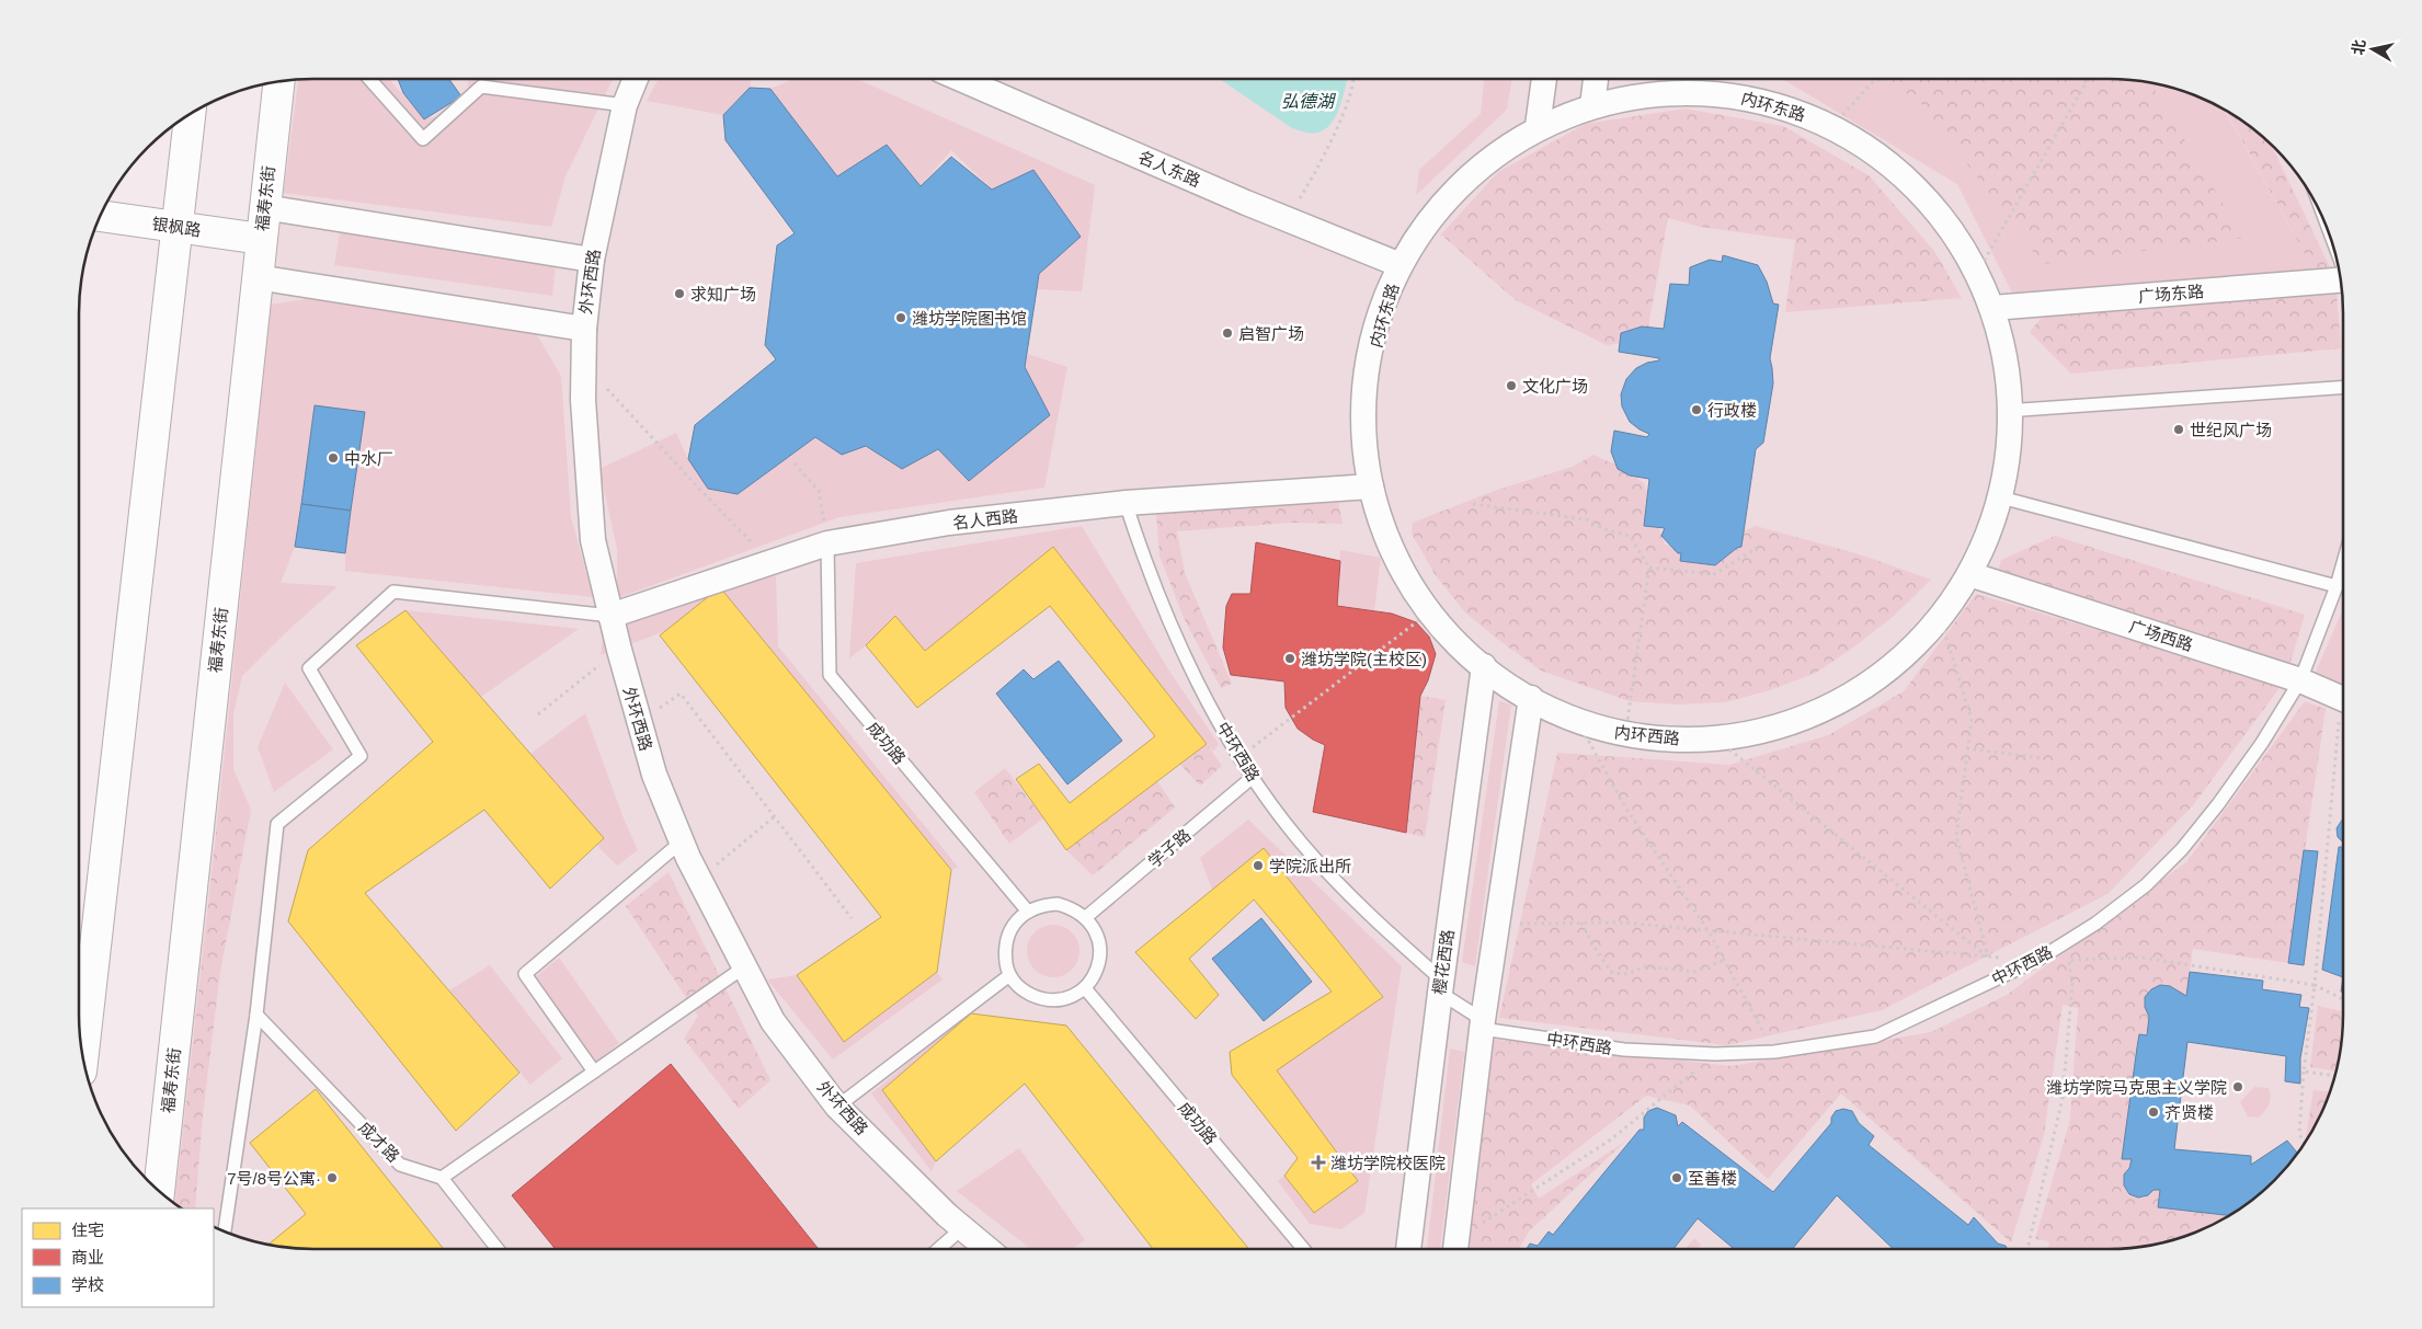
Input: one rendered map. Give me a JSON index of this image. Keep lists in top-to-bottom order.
{
  "streets": {
    "main road": ["福寿东街", "银枫路"],
    "street": [
      "内环东路",
      "名人东路",
      "外环西路",
      "广场东路",
      "名人西路",
      "广场西路",
      "内环西路",
      "樱花西路"
    ],
    "lane": [
      "成功路",
      "中环西路",
      "学子路",
      "成才路"
    ]
  },
  "crossings": [
    ["内环东路", "名人东路"],
    ["内环东路", "广场东路"],
    ["内环东路", "内环西路"],
    ["福寿东街", "银枫路"],
    ["外环西路", "名人西路"],
    ["名人西路", "内环西路"],
    ["名人西路", "成功路"],
    ["名人西路", "中环西路"],
    ["广场西路", "内环西路"],
    ["广场西路", "中环西路"],
    ["内环西路", "樱花西路"],
    ["成功路", "学子路"],
    ["中环西路", "学子路"],
    ["中环西路", "樱花西路"]
  ],
  "water": ["弘德湖"],
  "places": {
    "other": [
      "求知广场",
      "潍坊学院图书馆",
      "启智广场",
      "文化广场",
      "行政楼",
      "世纪风广场",
      "中水厂",
      "潍坊学院(主校区)",
      "学院派出所",
      "潍坊学院马克思主义学院",
      "齐贤楼",
      "7号/8号公寓·",
      "至善楼"
    ],
    "health": ["潍坊学院校医院"]
  },
  "legend": ["住宅", "商业", "学校"],
  "north": "left"
}
